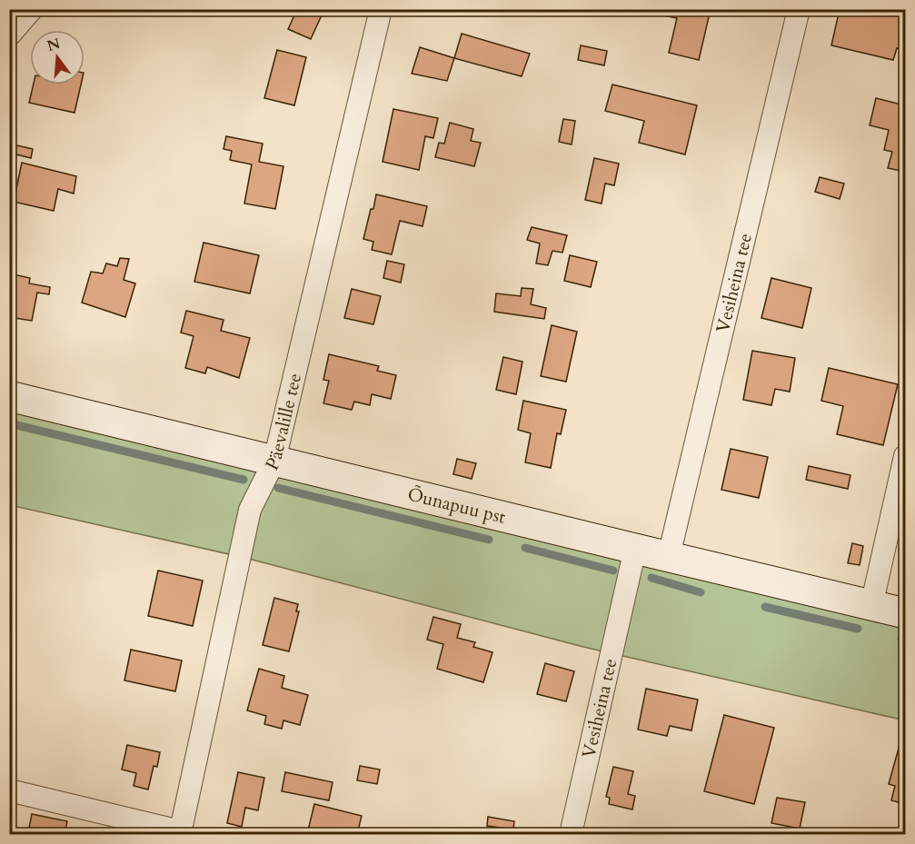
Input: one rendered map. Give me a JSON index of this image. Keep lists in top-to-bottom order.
{
  "streets": {
    "street": ["Vesiheina tee", "Päevalille tee", "Õunapuu pst"]
  },
  "crossings": [
    ["Vesiheina tee", "Õunapuu pst"],
    ["Päevalille tee", "Õunapuu pst"]
  ],
  "north": "top"
}
